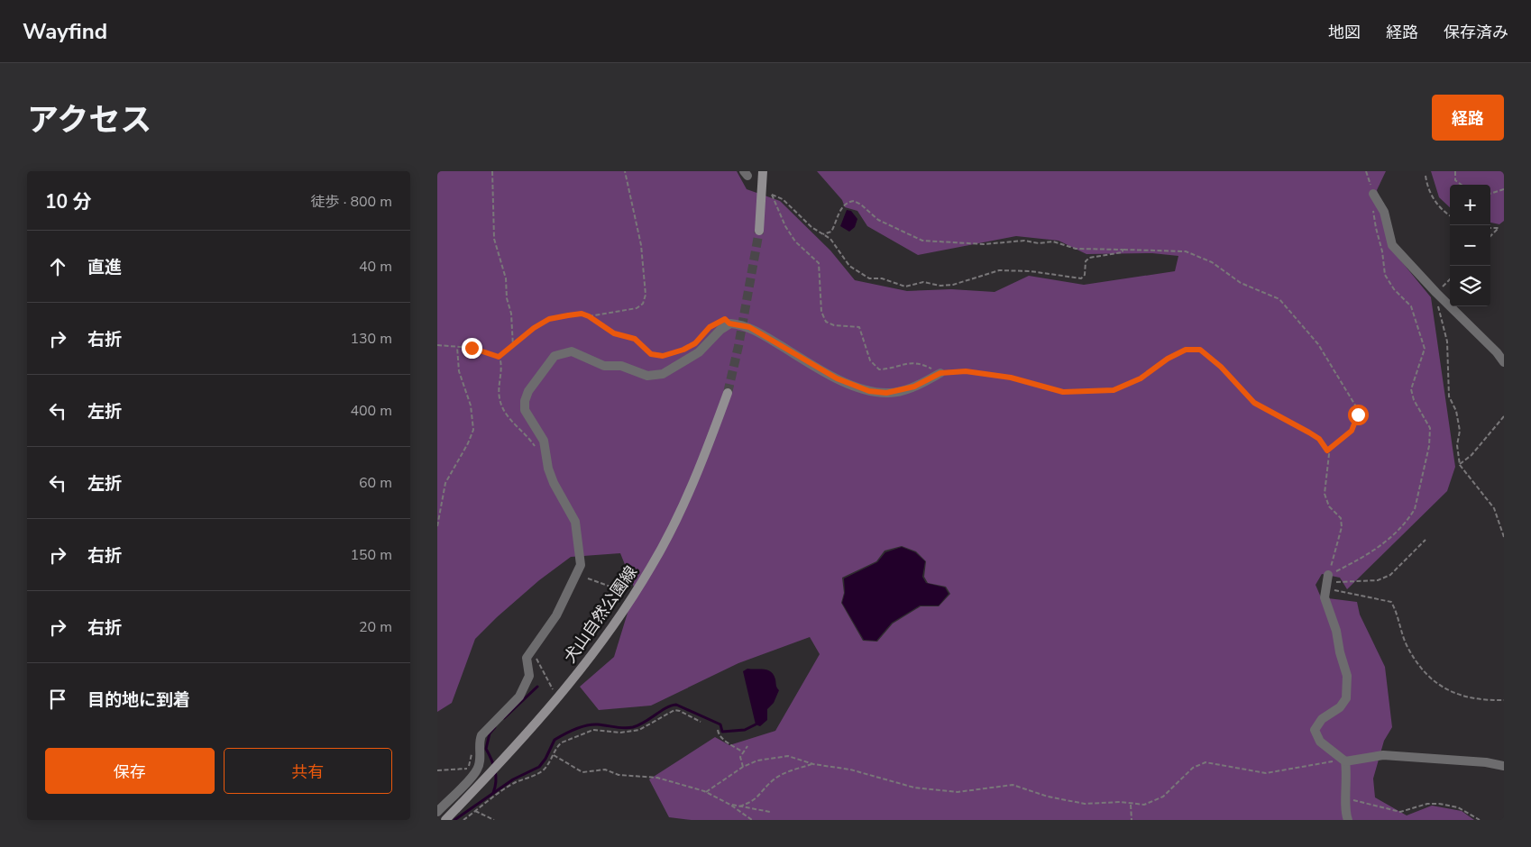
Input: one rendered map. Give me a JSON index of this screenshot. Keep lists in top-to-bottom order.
{
  "streets": {
    "main road": ["犬山自然公園線"]
  },
  "page": {
    "header": "Wayfind",
    "nav": ["地図", "経路", "保存済み"],
    "title": "アクセス",
    "buttons": [
      "経路",
      ["保存", "共有"]
    ],
    "heading": ["10 分", "徒歩 · 800 m"],
    "map_buttons": ["+", "−"],
    "list": [
      ["直進", "40 m"],
      ["右折", "130 m"],
      ["左折", "400 m"],
      ["左折", "60 m"],
      ["右折", "150 m"],
      ["右折", "20 m"],
      "目的地に到着"
    ]
  }
}
